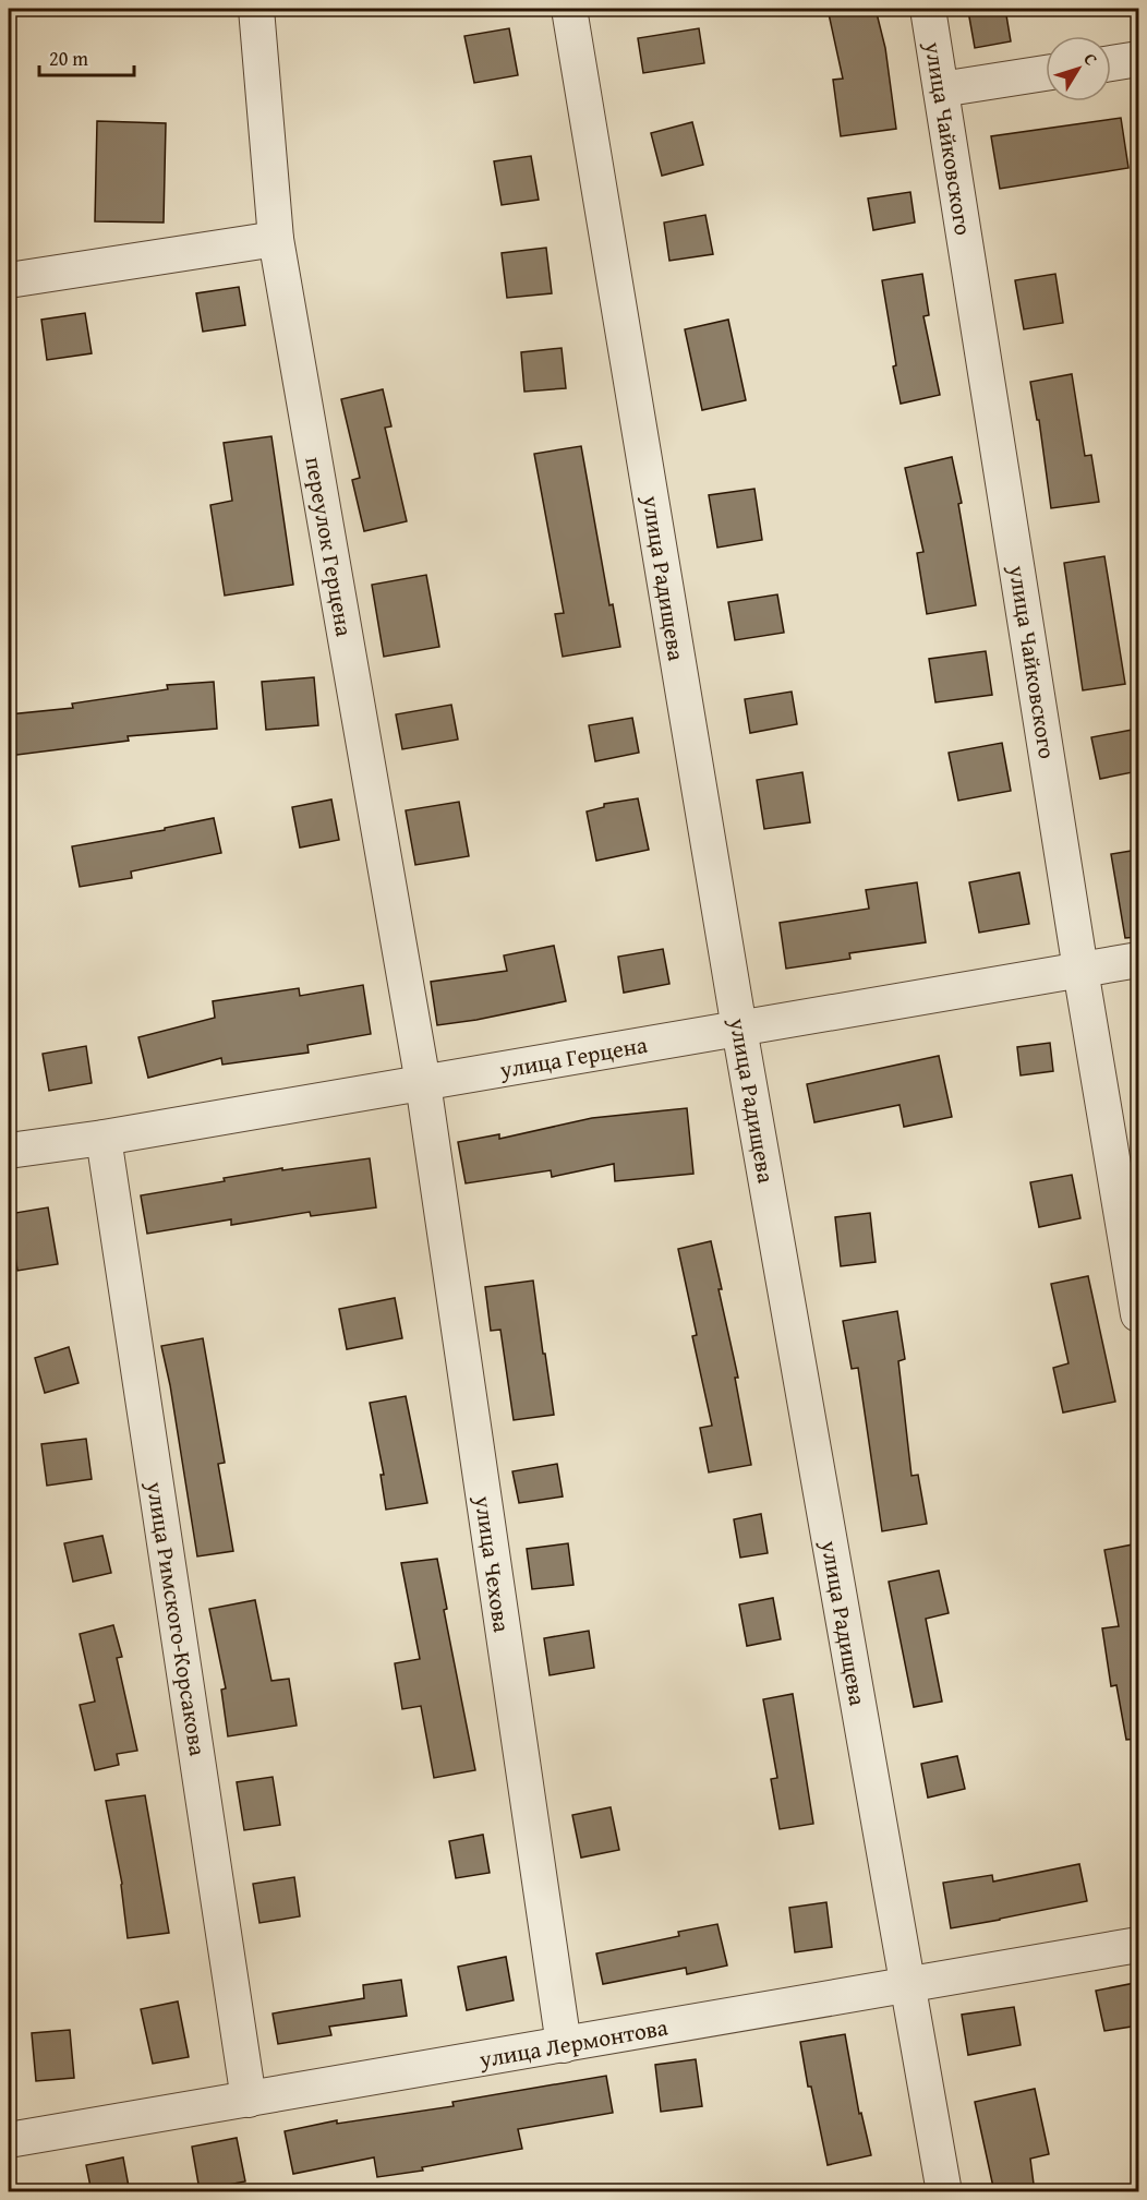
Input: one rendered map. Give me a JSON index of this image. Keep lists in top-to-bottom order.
{
  "streets": {
    "street": [
      "улица Чайковского",
      "переулок Герцена",
      "улица Радищева",
      "улица Герцена",
      "улица Чехова",
      "улица Римского-Корсакова",
      "улица Лермонтова"
    ]
  },
  "crossings": [
    ["улица Чайковского", "улица Герцена"],
    ["переулок Герцена", "улица Герцена"],
    ["переулок Герцена", "улица Чехова"],
    ["улица Радищева", "улица Герцена"],
    ["улица Радищева", "улица Лермонтова"],
    ["улица Герцена", "улица Чехова"],
    ["улица Герцена", "улица Римского-Корсакова"],
    ["улица Чехова", "улица Лермонтова"],
    ["улица Римского-Корсакова", "улица Лермонтова"]
  ],
  "scale_bar": "20 m",
  "north": "top right"
}
